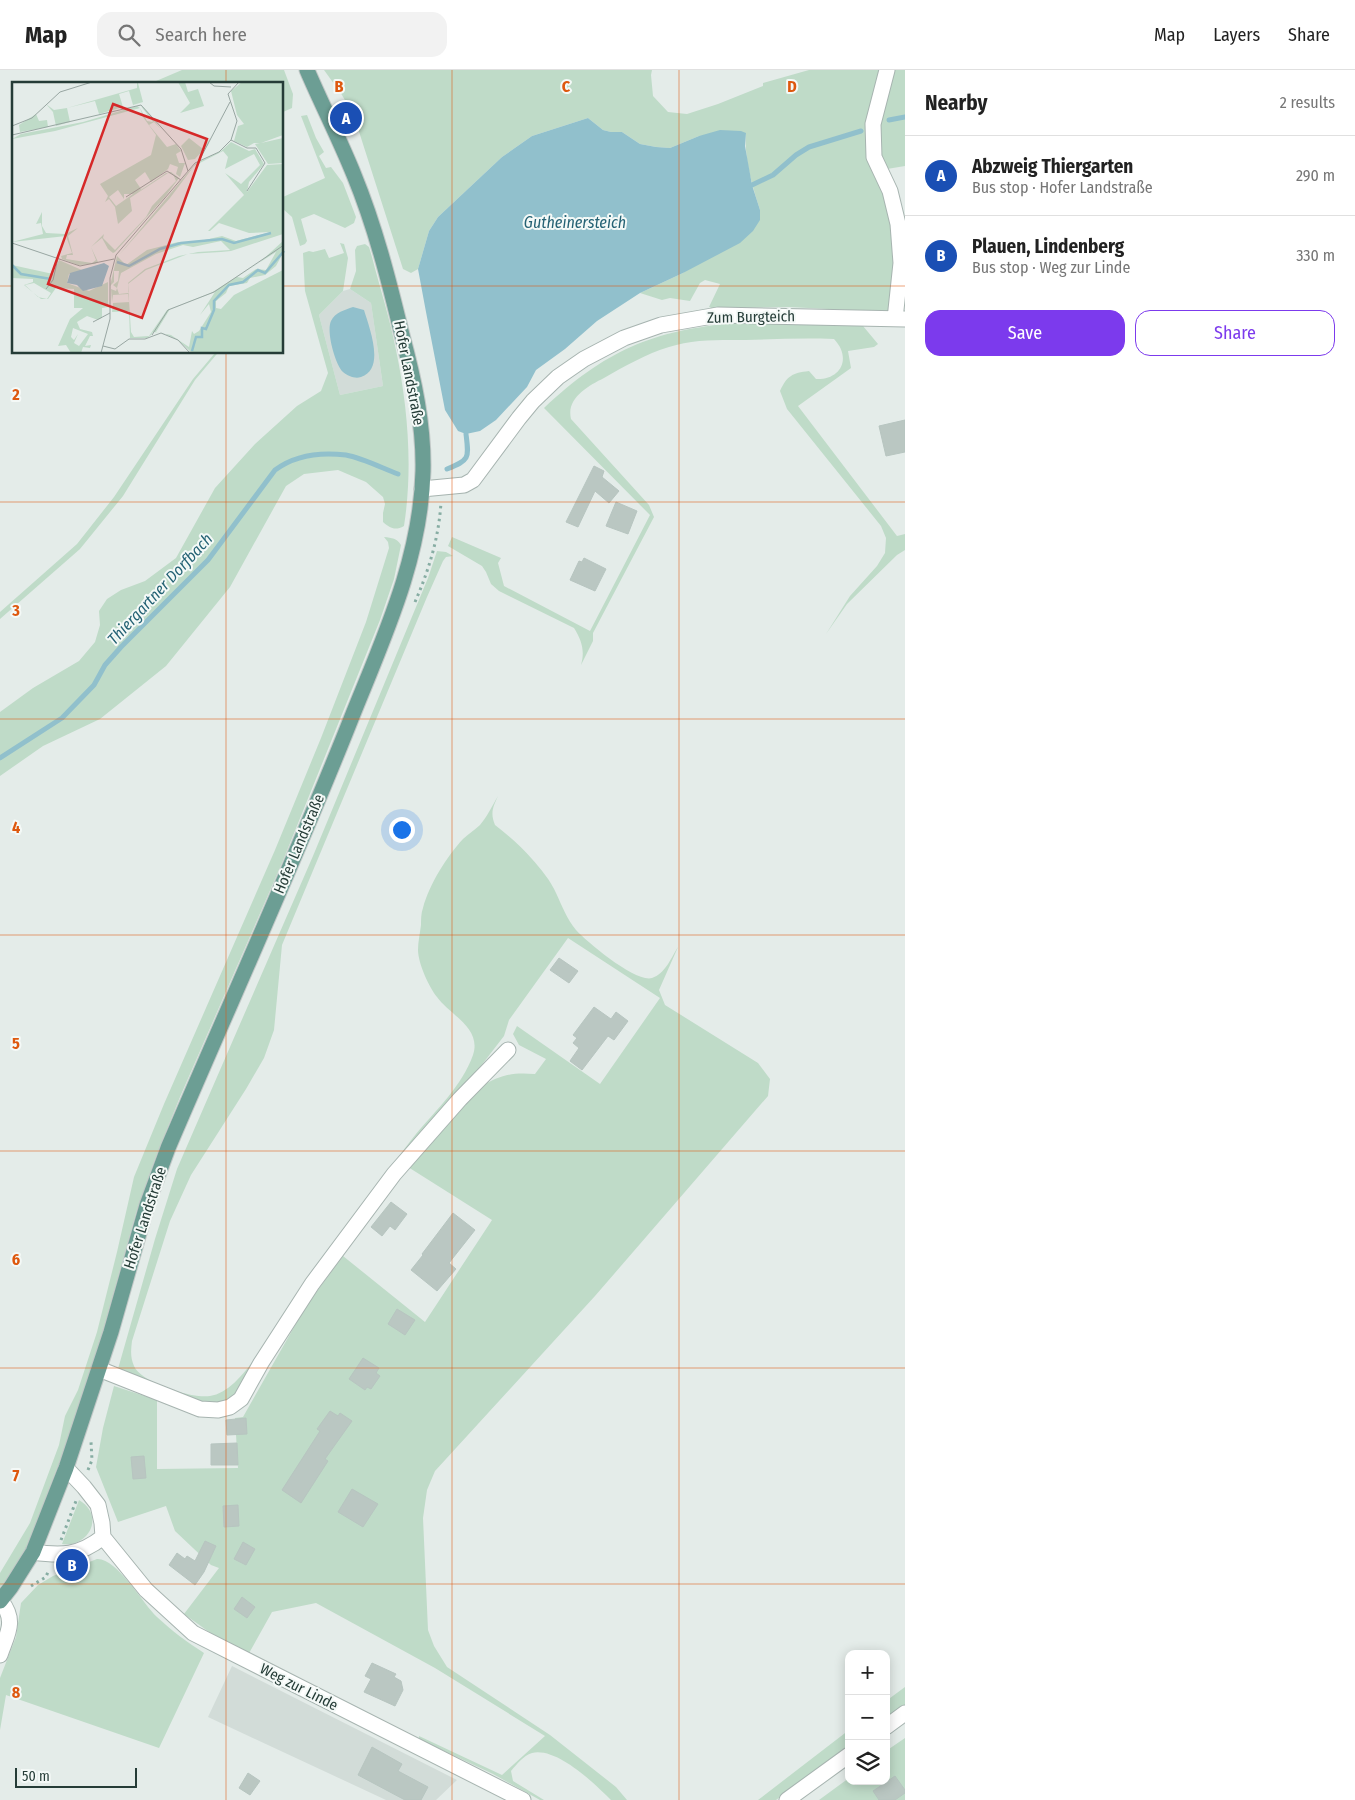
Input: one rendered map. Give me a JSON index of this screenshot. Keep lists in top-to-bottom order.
{
  "streets": {
    "main road": ["Hofer Landstraße"],
    "street": ["Zum Burgteich", "Weg zur Linde"]
  },
  "crossings": [
    ["Zum Burgteich", "Hofer Landstraße"]
  ],
  "water": ["Gutheinersteich", "Thiergartner Dorfbach"],
  "scale_bar": "50 m",
  "page": {
    "header": "Map",
    "search": "Search here",
    "nav": ["Map", "Layers", "Share"],
    "heading": ["Nearby", "2 results"],
    "pins": ["A", "B"],
    "list": [
      {
        "mark": "A",
        "name": "Abzweig Thiergarten",
        "note": "Bus stop · Hofer Landstraße",
        "value": "290 m"
      },
      {
        "mark": "B",
        "name": "Plauen, Lindenberg",
        "note": "Bus stop · Weg zur Linde",
        "value": "330 m"
      }
    ],
    "buttons": ["Save", "Share"],
    "map_buttons": ["+", "−"],
    "scale": "50 m"
  },
  "grid": {
    "columns": ["B", "C", "D"],
    "rows": [
      "2",
      "3",
      "4",
      "5",
      "6",
      "7",
      "8"
    ]
  }
}
